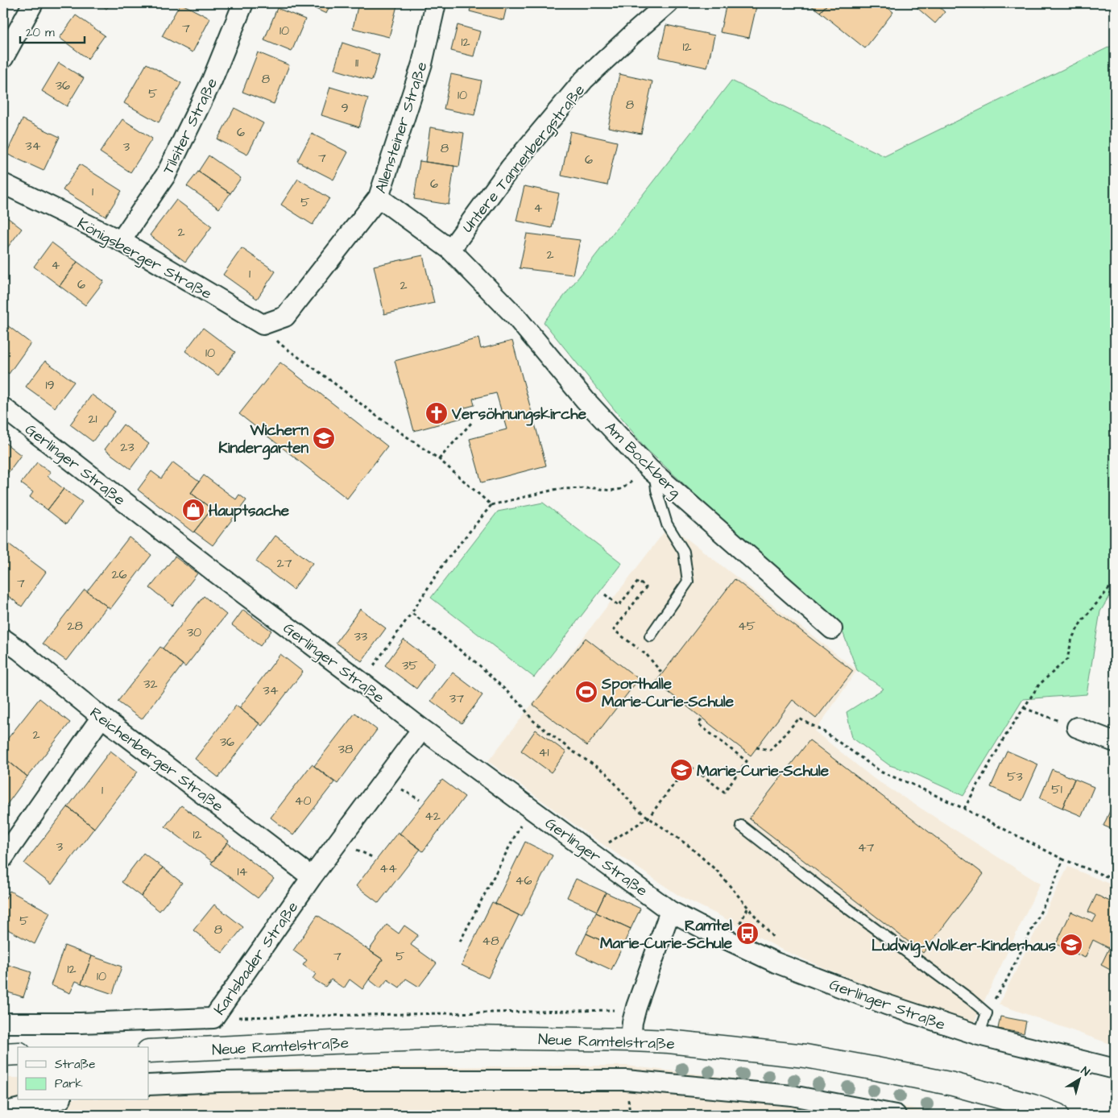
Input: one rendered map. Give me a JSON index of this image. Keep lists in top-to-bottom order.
{
  "streets": {
    "main road": ["Neue Ramtelstraße"],
    "street": [
      "Tilsiter Straße",
      "Allensteiner Straße",
      "Untere Tannenbergstraße",
      "Königsberger Straße",
      "Am Bockberg",
      "Gerlinger Straße",
      "Reichenberger Straße",
      "Karlsbader Straße"
    ]
  },
  "crossings": [
    ["Tilsiter Straße", "Königsberger Straße"],
    ["Allensteiner Straße", "Königsberger Straße"],
    ["Allensteiner Straße", "Am Bockberg"],
    ["Untere Tannenbergstraße", "Am Bockberg"],
    ["Gerlinger Straße", "Karlsbader Straße"],
    ["Reichenberger Straße", "Karlsbader Straße"]
  ],
  "places": {
    "church": ["Versöhnungskirche"],
    "school or university": ["Wichern Kindergarten", "Marie-Curie-Schule", "Ludwig-Wolker-Kinderhaus"],
    "shop": ["Hauptsache"],
    "sports": ["Sporthalle Marie-Curie-Schule"],
    "bus stop": ["Ramtel Marie-Curie-Schule"]
  },
  "house_numbers": [
    "7",
    "10",
    "12",
    "12",
    "11",
    "8",
    "36",
    "5",
    "10",
    "8",
    "9",
    "6",
    "34",
    "3",
    "8",
    "7",
    "6",
    "6",
    "1",
    "5",
    "4",
    "2",
    "2",
    "4",
    "1",
    "6",
    "2",
    "10",
    "19",
    "21",
    "23",
    "27",
    "26",
    "7",
    "28",
    "45",
    "30",
    "33",
    "35",
    "32",
    "34",
    "37",
    "2",
    "36",
    "38",
    "41",
    "53",
    "51",
    "1",
    "40",
    "42",
    "12",
    "3",
    "47",
    "44",
    "14",
    "46",
    "5",
    "8",
    "48",
    "7",
    "5",
    "12",
    "10"
  ],
  "legend": ["Straße", "Park"],
  "scale_bar": "20 m",
  "north": "top right"
}
